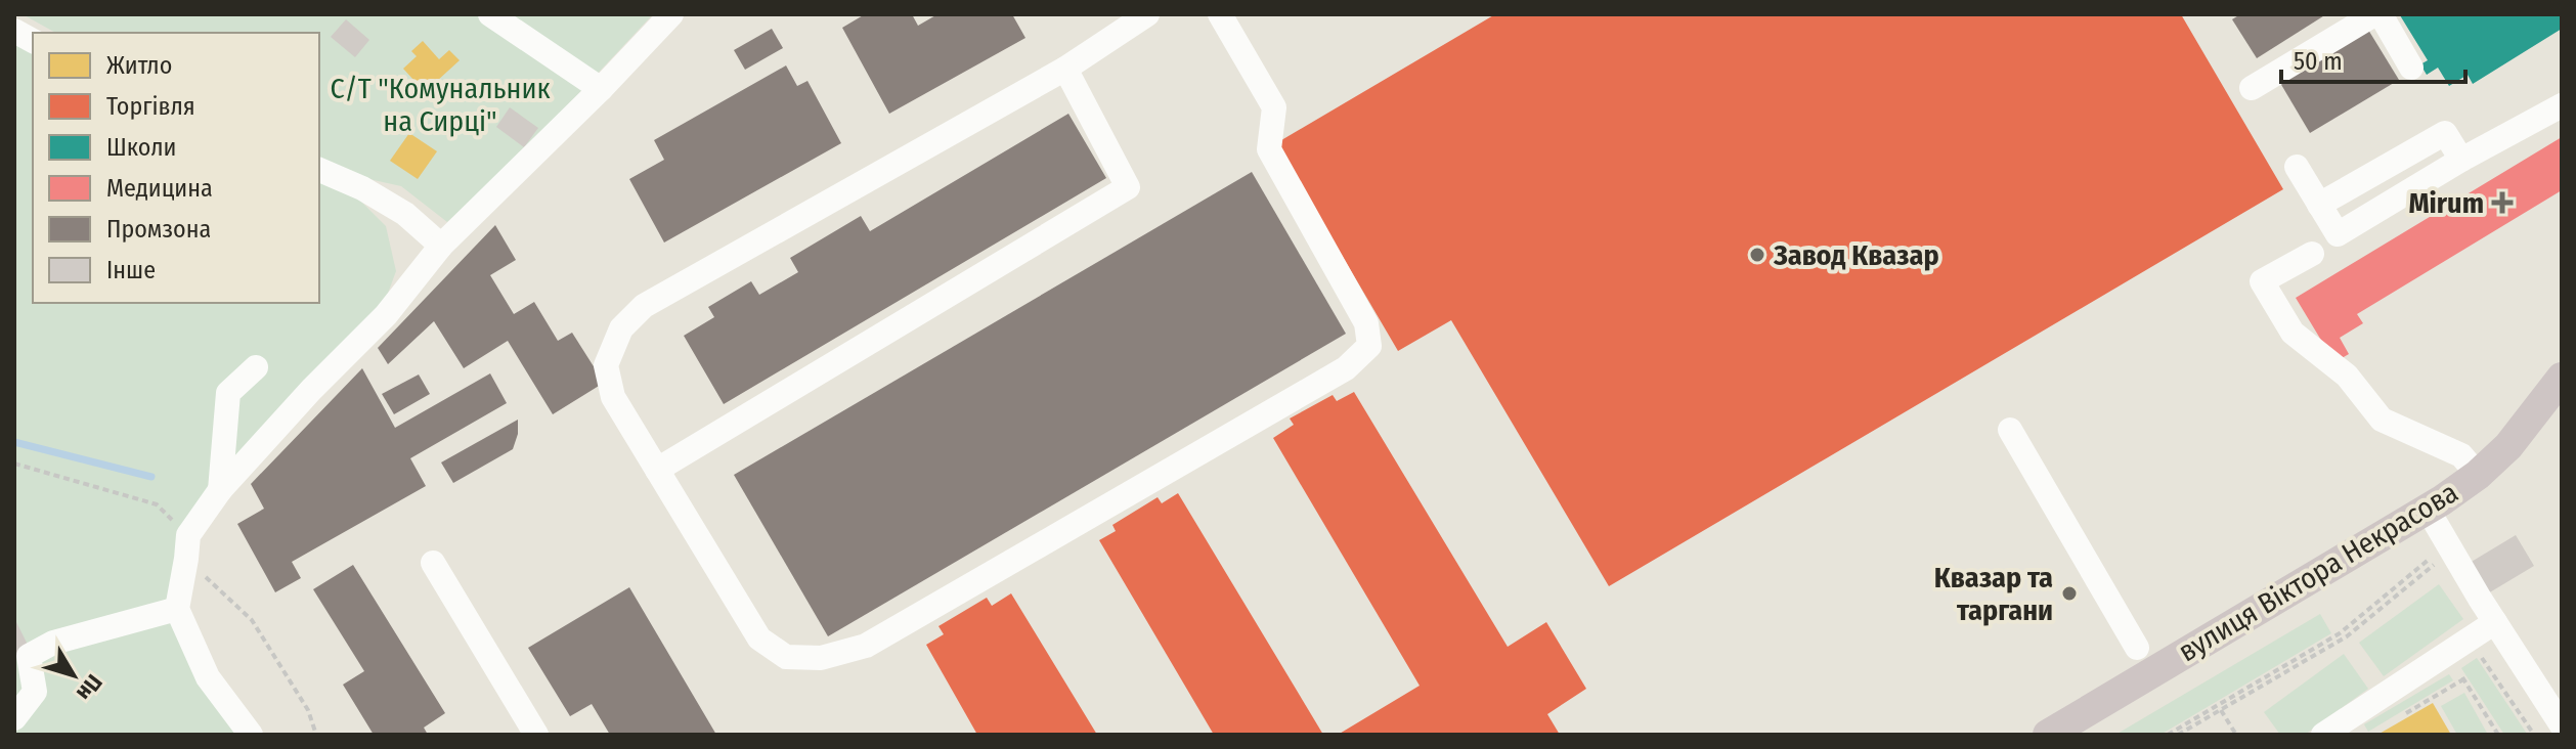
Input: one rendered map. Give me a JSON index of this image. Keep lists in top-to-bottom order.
{
  "streets": {
    "main road": ["вулиця Віктора Некрасова"]
  },
  "parks": ["С/Т \"Комунальник на Сирці\""],
  "places": {
    "health": ["Mirum"],
    "other": ["Завод Квазар", "Квазар та таргани"]
  },
  "legend": [
    "Житло",
    "Торгівля",
    "Школи",
    "Медицина",
    "Промзона",
    "Інше"
  ],
  "scale_bar": "50 m",
  "north": "bottom right"
}
